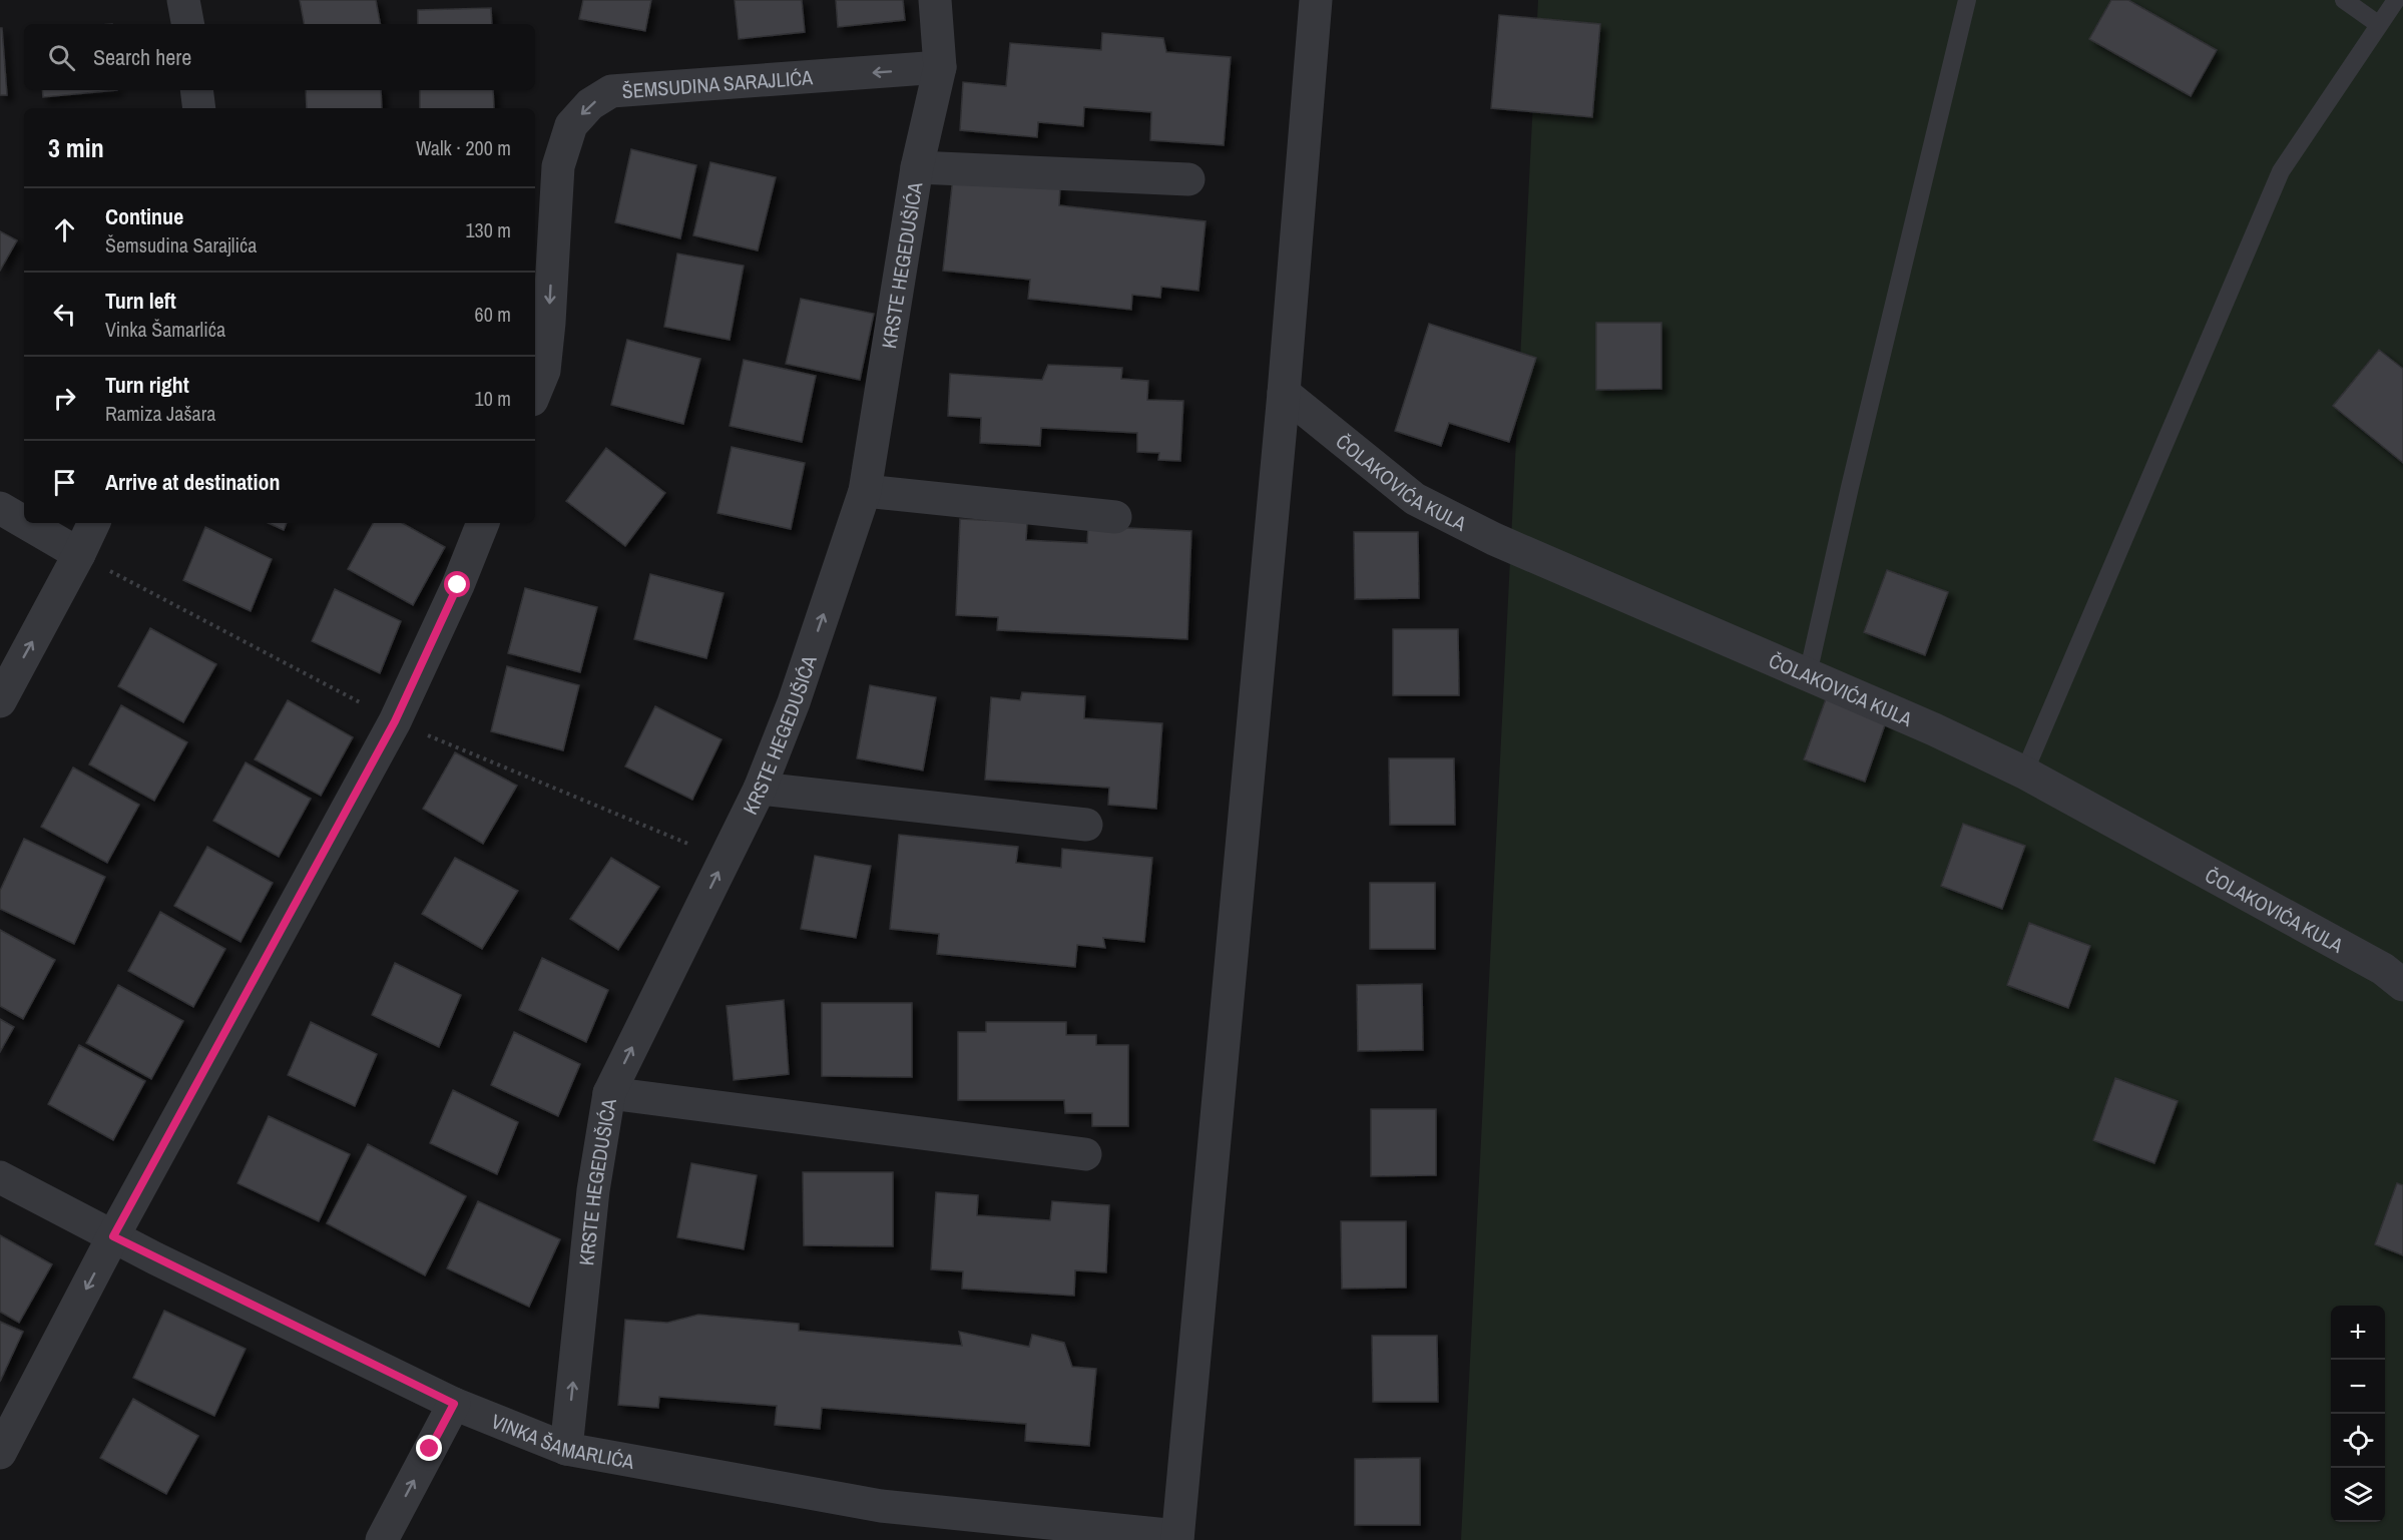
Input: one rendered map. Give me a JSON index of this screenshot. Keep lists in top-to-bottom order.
{
  "streets": {
    "street": [
      "ŠEMSUDINA SARAJLIĆA",
      "KRSTE HEGEDUŠIĆA",
      "ČOLAKOVIĆA KULA",
      "VINKA ŠAMARLIĆA"
    ]
  },
  "crossings": [
    ["ŠEMSUDINA SARAJLIĆA", "KRSTE HEGEDUŠIĆA"],
    ["KRSTE HEGEDUŠIĆA", "VINKA ŠAMARLIĆA"]
  ],
  "one_way": ["KRSTE HEGEDUŠIĆA"],
  "page": {
    "search": "Search here",
    "heading": ["3 min", "Walk · 200 m"],
    "list": [
      ["Continue", "Šemsudina Sarajlića", "130 m"],
      ["Turn left", "Vinka Šamarlića", "60 m"],
      ["Turn right", "Ramiza Jašara", "10 m"],
      "Arrive at destination"
    ],
    "map_buttons": ["+", "−"]
  }
}
